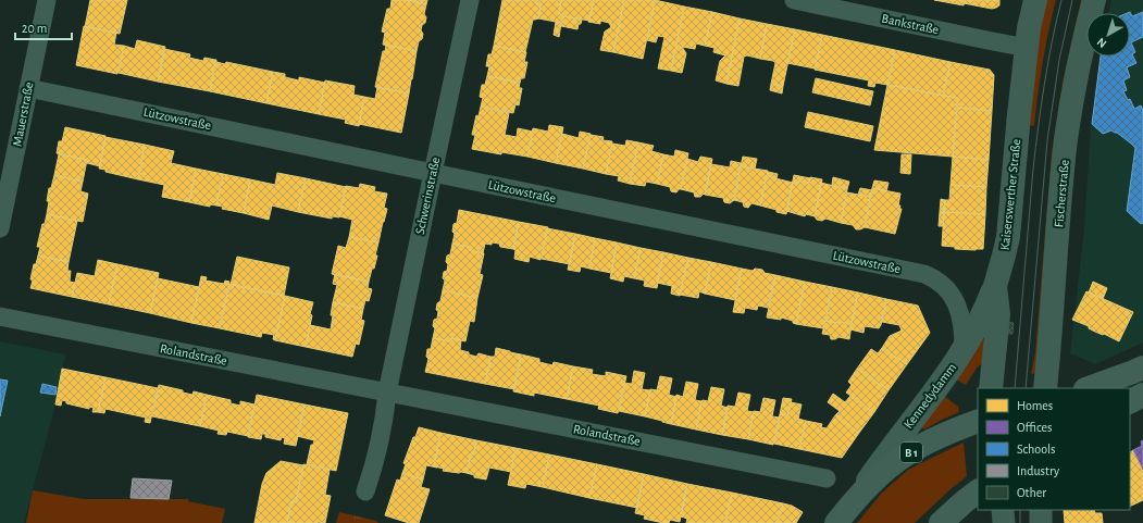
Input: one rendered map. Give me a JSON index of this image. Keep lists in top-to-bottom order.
{
  "streets": {
    "main road": [
      "Fischerstraße",
      "Kaiserswerther Straße",
      "Kennedydamm",
      "B 1"
    ],
    "street": [
      "Bankstraße",
      "Mauerstraße",
      "Lützowstraße",
      "Schwerinstraße",
      "Rolandstraße"
    ]
  },
  "crossings": [
    ["Bankstraße", "Kaiserswerther Straße"],
    ["Mauerstraße", "Lützowstraße"],
    ["Lützowstraße", "Schwerinstraße"],
    ["Lützowstraße", "Kennedydamm"],
    ["Kaiserswerther Straße", "Kennedydamm"],
    ["Schwerinstraße", "Rolandstraße"]
  ],
  "legend": [
    "Homes",
    "Offices",
    "Schools",
    "Industry",
    "Other"
  ],
  "scale_bar": "20 m",
  "north": "bottom left"
}
